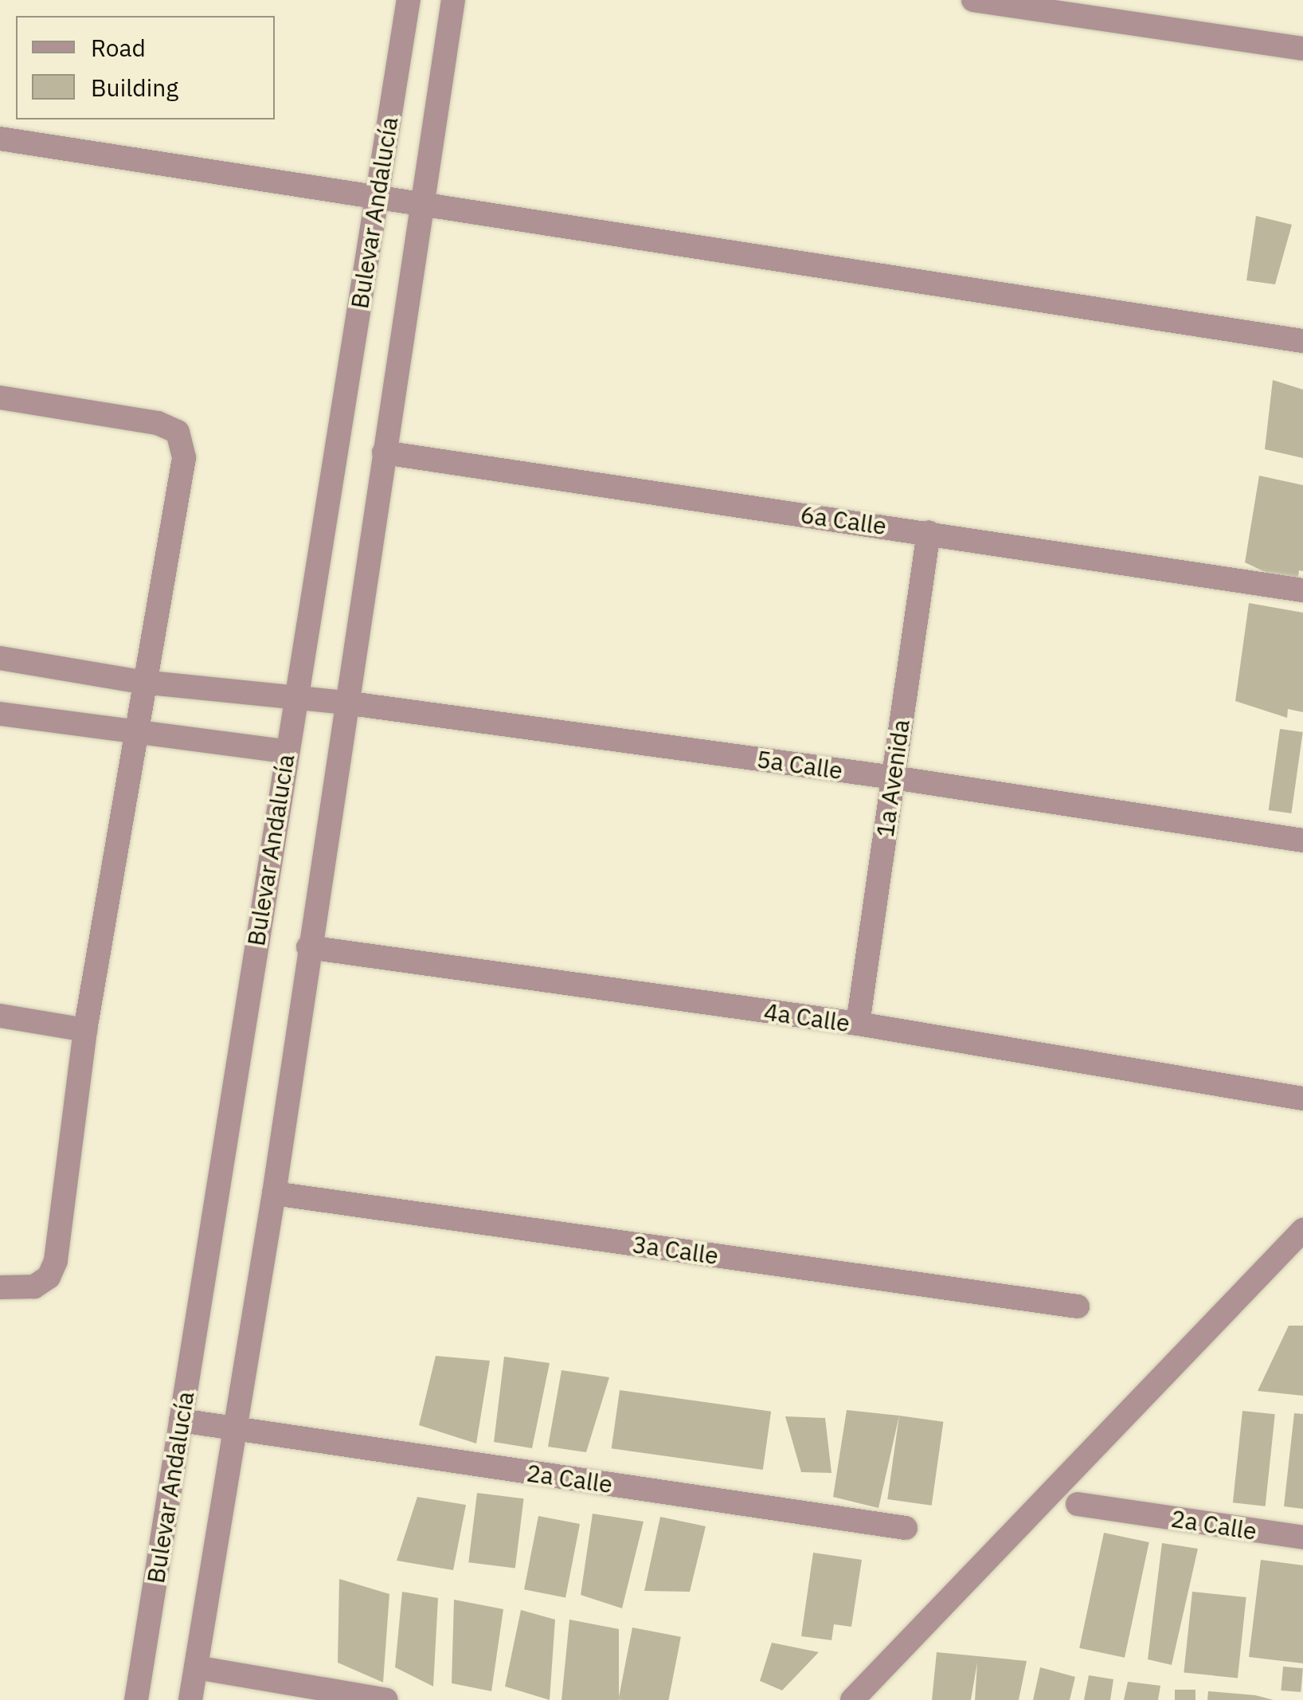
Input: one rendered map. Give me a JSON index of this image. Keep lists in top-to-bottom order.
{
  "streets": {
    "street": [
      "Bulevar Andalucía",
      "6a Calle",
      "5a Calle",
      "1a Avenida",
      "4a Calle",
      "3a Calle",
      "2a Calle"
    ]
  },
  "crossings": [
    ["Bulevar Andalucía", "6a Calle"],
    ["Bulevar Andalucía", "5a Calle"],
    ["Bulevar Andalucía", "4a Calle"],
    ["Bulevar Andalucía", "3a Calle"],
    ["Bulevar Andalucía", "2a Calle"],
    ["6a Calle", "1a Avenida"],
    ["5a Calle", "1a Avenida"],
    ["1a Avenida", "4a Calle"]
  ],
  "legend": ["Road", "Building"]
}
